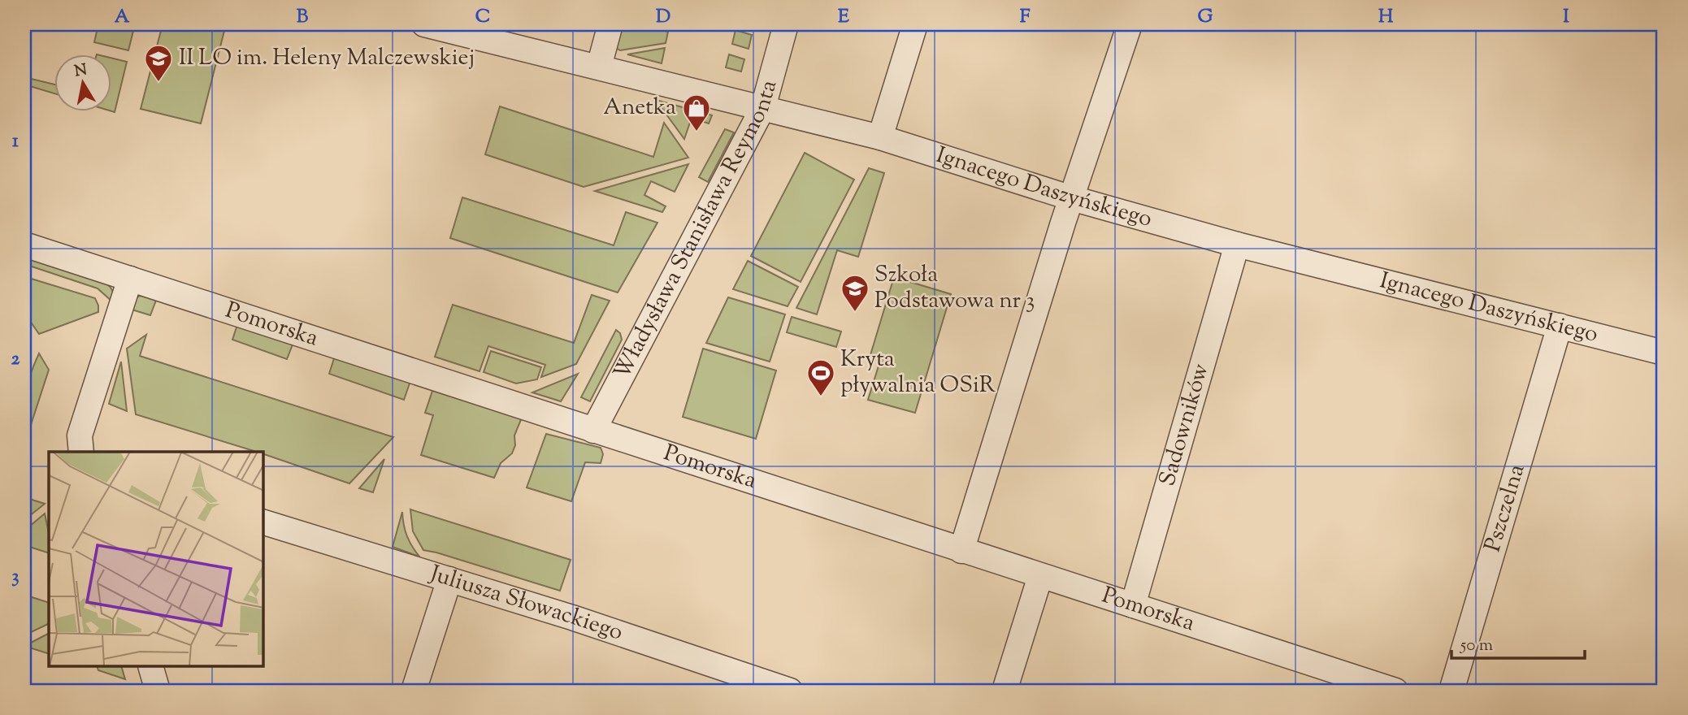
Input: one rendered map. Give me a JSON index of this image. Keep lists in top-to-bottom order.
{
  "streets": {
    "street": [
      "Ignacego Daszyńskiego",
      "Władysława Stanisława Reymonta",
      "Pomorska",
      "Sadowników",
      "Pszczelna",
      "Juliusza Słowackiego"
    ]
  },
  "crossings": [
    ["Ignacego Daszyńskiego", "Władysława Stanisława Reymonta"],
    ["Ignacego Daszyńskiego", "Sadowników"],
    ["Ignacego Daszyńskiego", "Pszczelna"],
    ["Władysława Stanisława Reymonta", "Pomorska"],
    ["Pomorska", "Sadowników"]
  ],
  "places": {
    "school or university": ["II LO im. Heleny Malczewskiej", "Szkoła Podstawowa nr 3"],
    "shop": ["Anetka"],
    "sports": ["Kryta pływalnia OSiR"]
  },
  "scale_bar": "50 m",
  "north": "top",
  "grid": {
    "columns": [
      "A",
      "B",
      "C",
      "D",
      "E",
      "F",
      "G",
      "H",
      "I"
    ],
    "rows": ["1", "2", "3"]
  }
}
